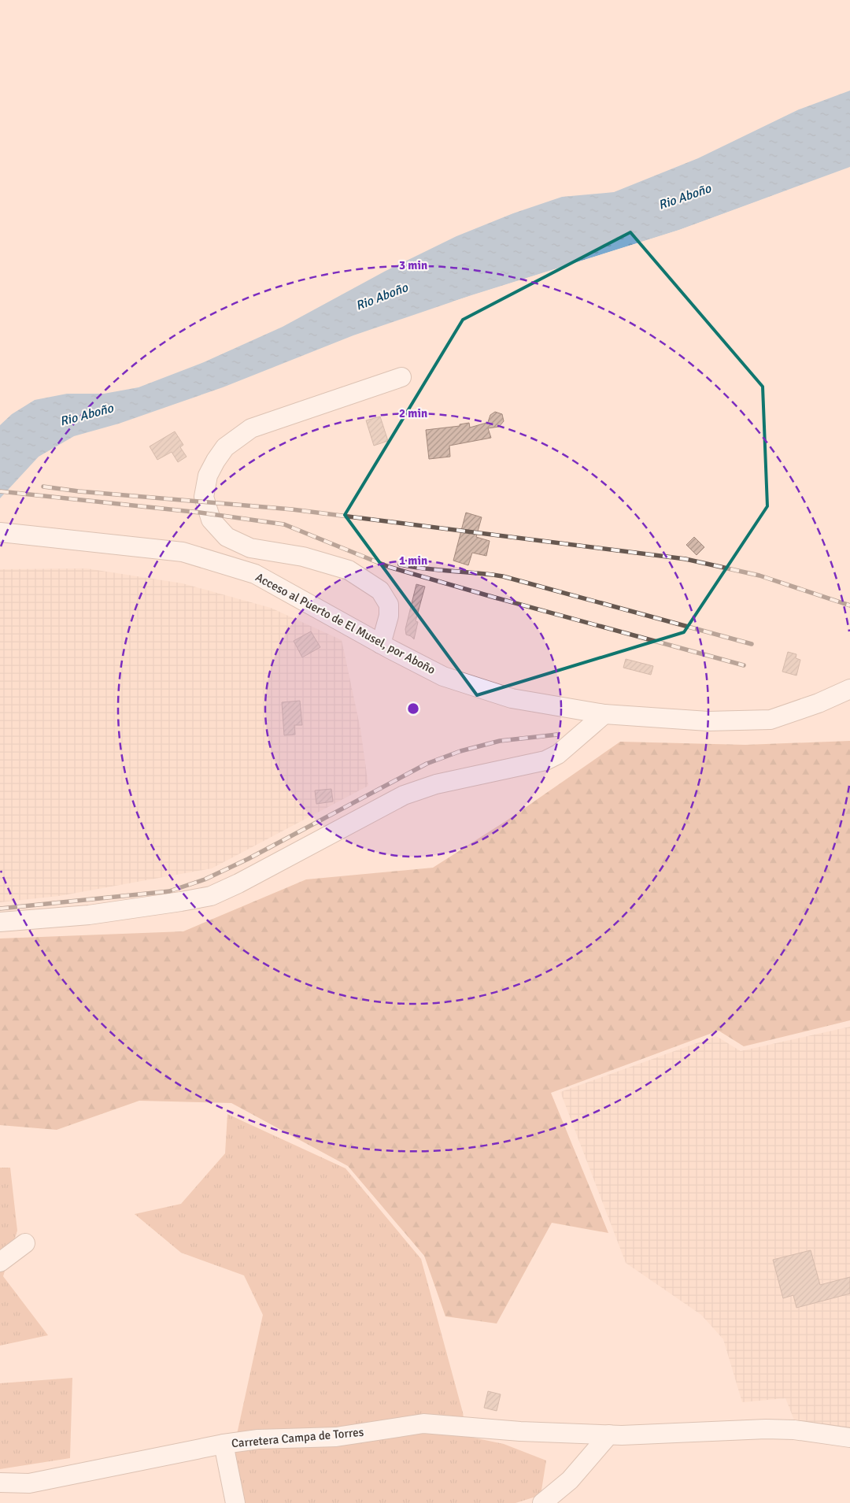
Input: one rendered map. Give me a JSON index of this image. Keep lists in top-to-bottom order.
{
  "streets": {
    "street": ["Acceso al Puerto de El Musel, por Aboño", "Carretera Campa de Torres"]
  },
  "water": ["Rio Aboño"],
  "rings": ["3 min", "2 min", "1 min"]
}
